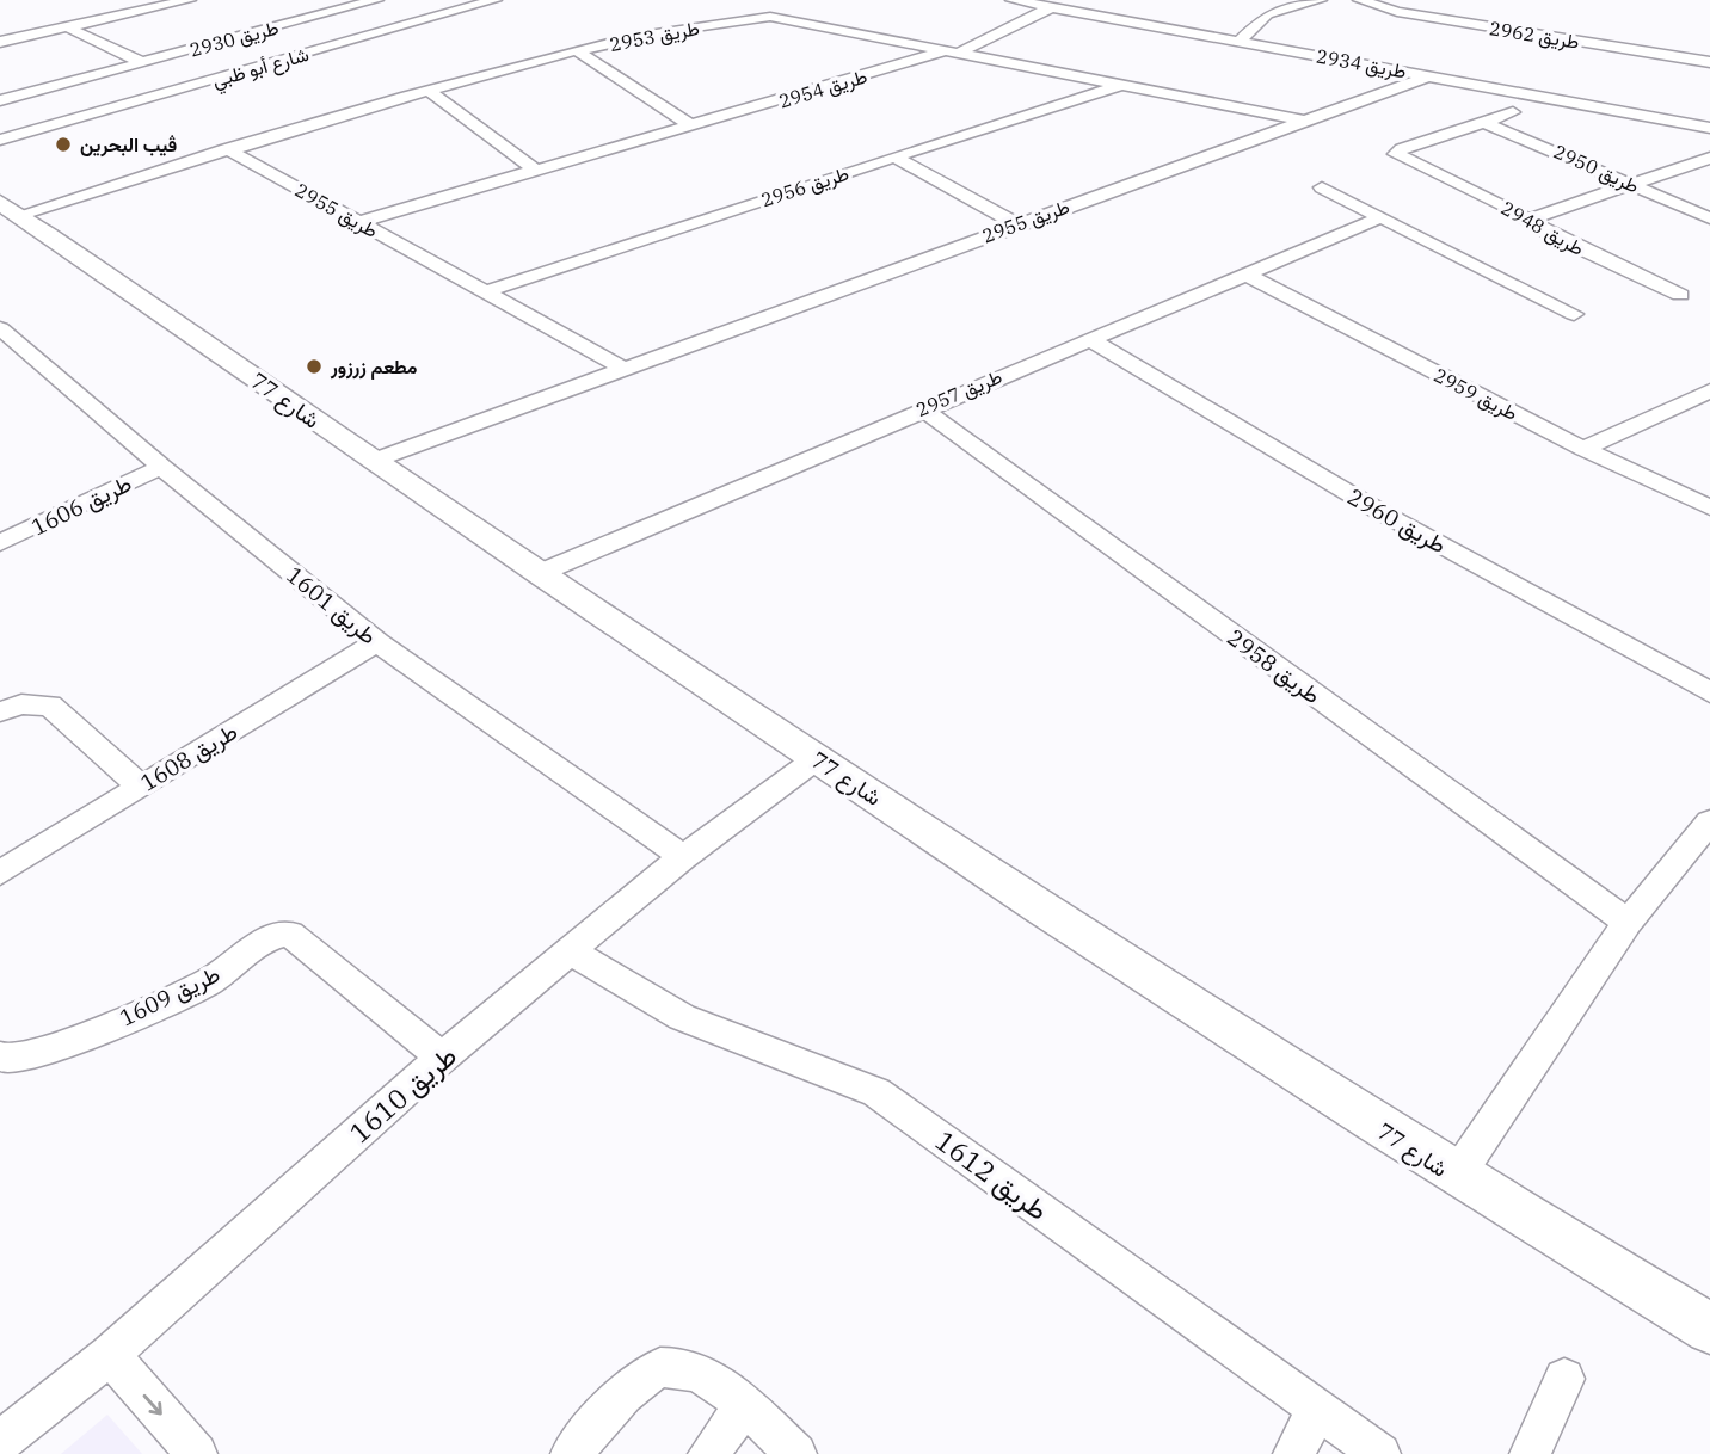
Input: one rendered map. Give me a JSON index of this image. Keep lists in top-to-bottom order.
{
  "streets": {
    "street": [
      "طريق 2962",
      "طريق 2953",
      "طريق 2930",
      "طريق 2934",
      "شارع أبو ظبي",
      "طريق 2954",
      "طريق 2950",
      "طريق 2956",
      "طريق 2955",
      "طريق 2948",
      "طريق 2957",
      "طريق 2959",
      "شارع 77",
      "طريق 1606",
      "طريق 2960",
      "طريق 1601",
      "طريق 2958",
      "طريق 1608",
      "طريق 1609",
      "طريق 1610",
      "طريق 1612"
    ]
  },
  "crossings": [
    ["طريق 2953", "طريق 2954"],
    ["طريق 2953", "طريق 2956"],
    ["طريق 2953", "طريق 2955"],
    ["طريق 2953", "شارع 77"],
    ["طريق 2934", "طريق 2954"],
    ["طريق 2934", "طريق 2955"],
    ["طريق 2954", "طريق 2955"],
    ["طريق 2956", "طريق 2955"],
    ["طريق 2955", "شارع 77"],
    ["طريق 2957", "طريق 2959"],
    ["طريق 2957", "شارع 77"],
    ["طريق 2957", "طريق 2960"],
    ["طريق 2957", "طريق 2958"],
    ["شارع 77", "طريق 1610"],
    ["طريق 1606", "طريق 1601"],
    ["طريق 1601", "طريق 1608"],
    ["طريق 1601", "طريق 1610"],
    ["طريق 1609", "طريق 1610"],
    ["طريق 1610", "طريق 1612"]
  ],
  "places": ["ڤيب البحرين", "مطعم زرزور"]
}
